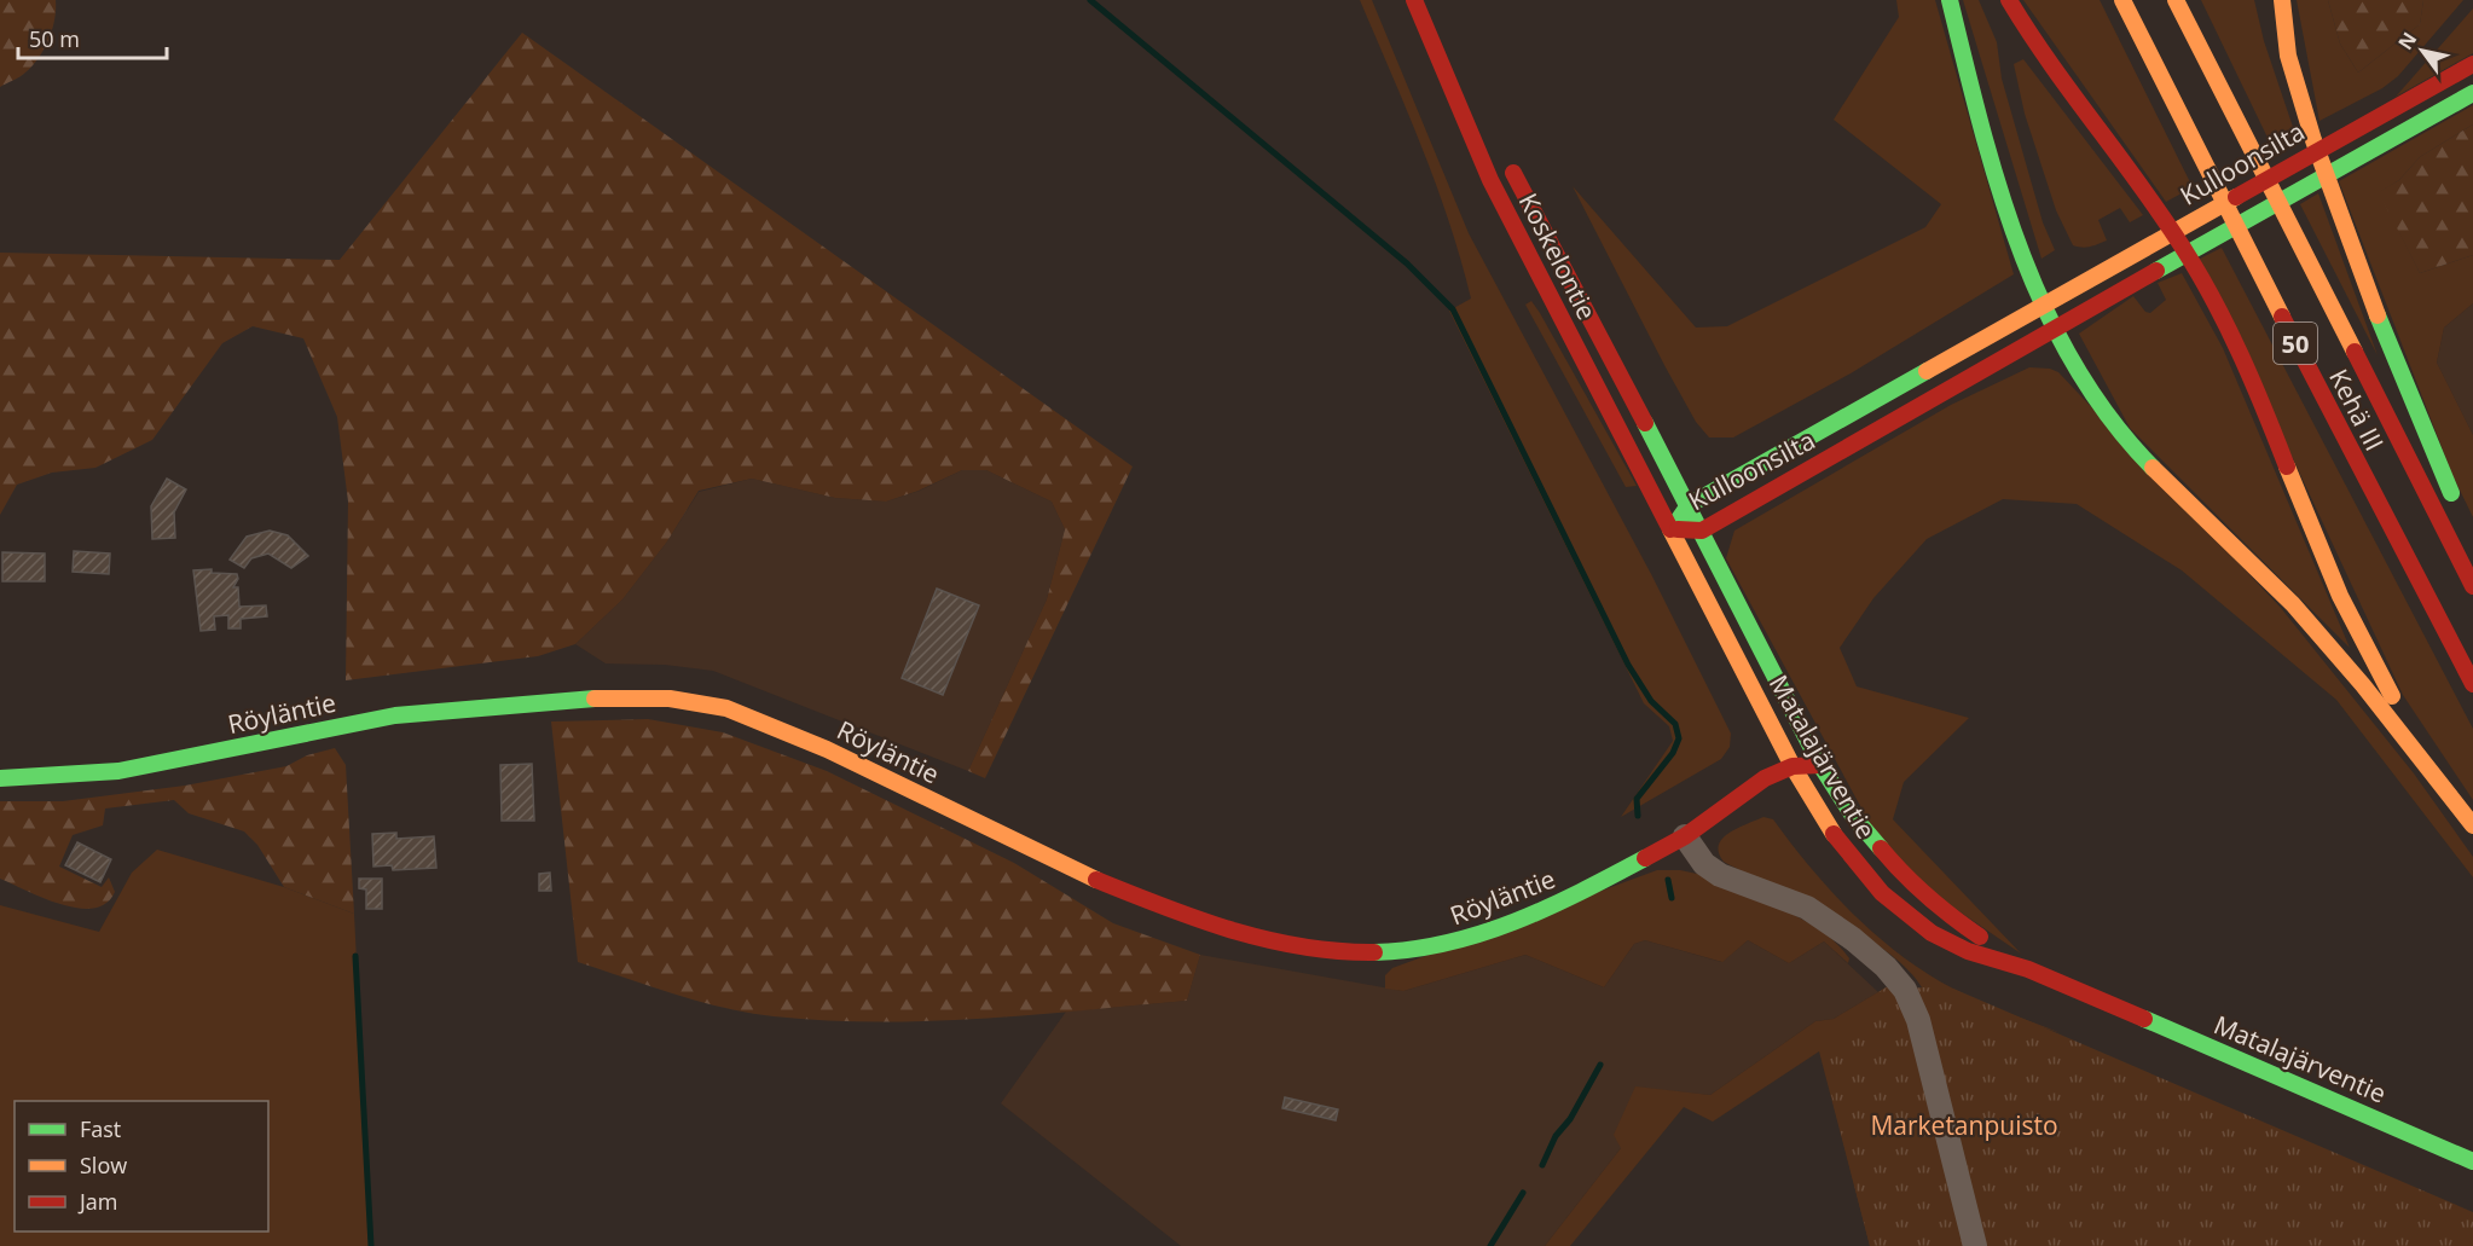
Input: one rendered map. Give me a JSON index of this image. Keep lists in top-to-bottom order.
{
  "streets": {
    "main road": [
      "Kulloonsilta",
      "Koskelontie",
      "50",
      "Kehä III",
      "Röyläntie",
      "Matalajärventie"
    ]
  },
  "crossings": [
    ["Kulloonsilta", "Koskelontie"],
    ["Kulloonsilta", "Matalajärventie"],
    ["Koskelontie", "Matalajärventie"],
    ["Röyläntie", "Matalajärventie"]
  ],
  "parks": ["Marketanpuisto"],
  "legend": ["Fast", "Slow", "Jam"],
  "scale_bar": "50 m",
  "north": "top left"
}
